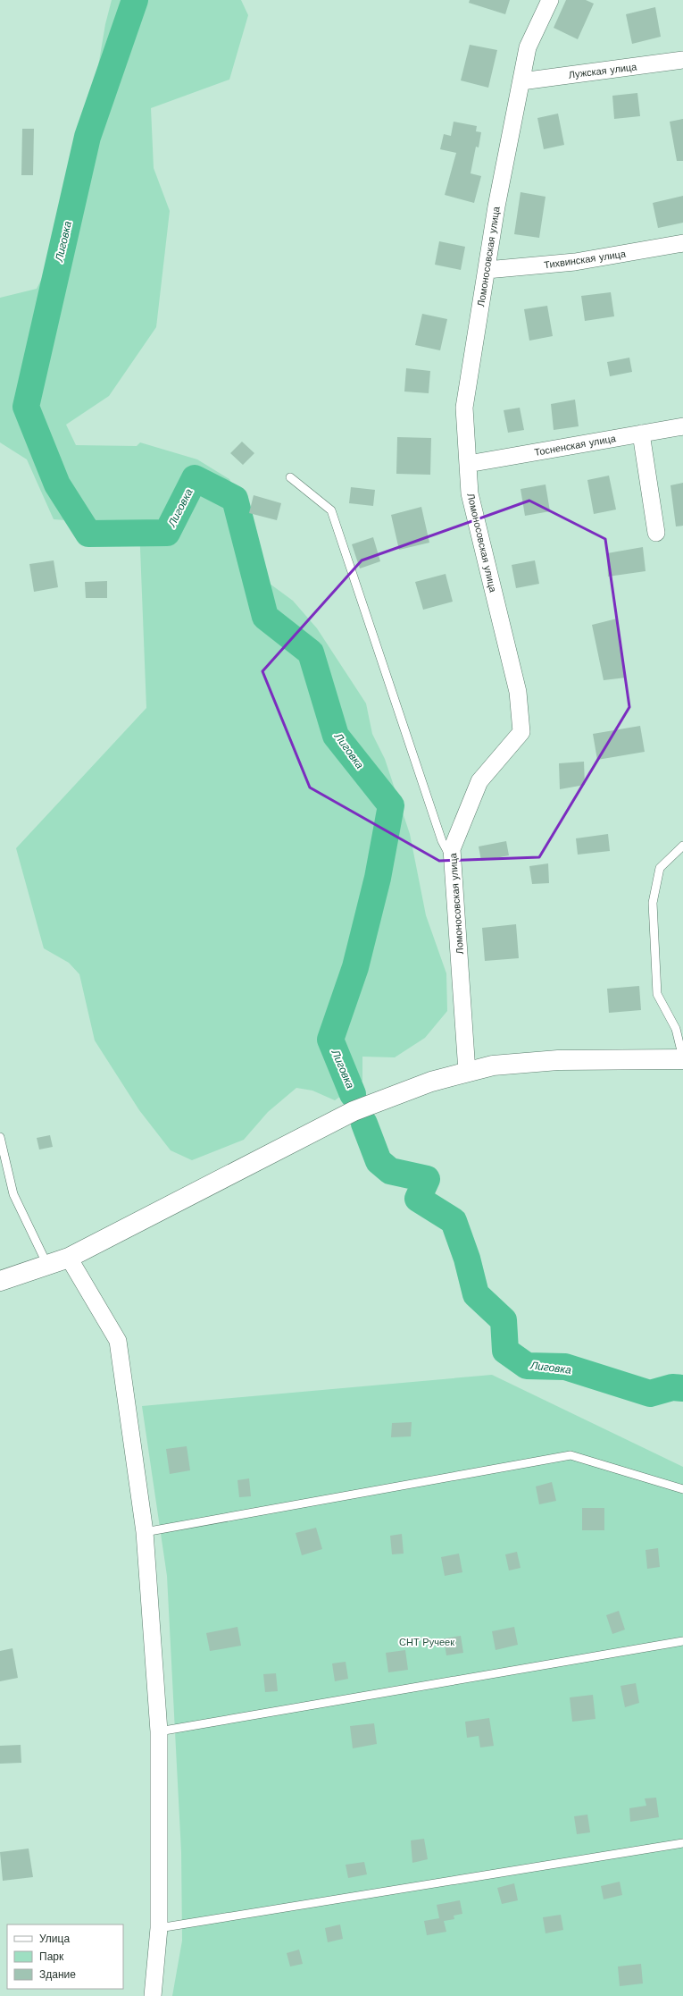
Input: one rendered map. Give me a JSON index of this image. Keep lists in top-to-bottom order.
{
  "streets": {
    "street": [
      "Лужская улица",
      "Ломоносовская улица",
      "Тихвинская улица",
      "Тосненская улица"
    ]
  },
  "crossings": [
    ["Лужская улица", "Ломоносовская улица"],
    ["Ломоносовская улица", "Тихвинская улица"],
    ["Ломоносовская улица", "Тосненская улица"]
  ],
  "water": ["Лиговка"],
  "parks": ["СНТ Ручеек"],
  "legend": ["Улица", "Парк", "Здание"]
}
